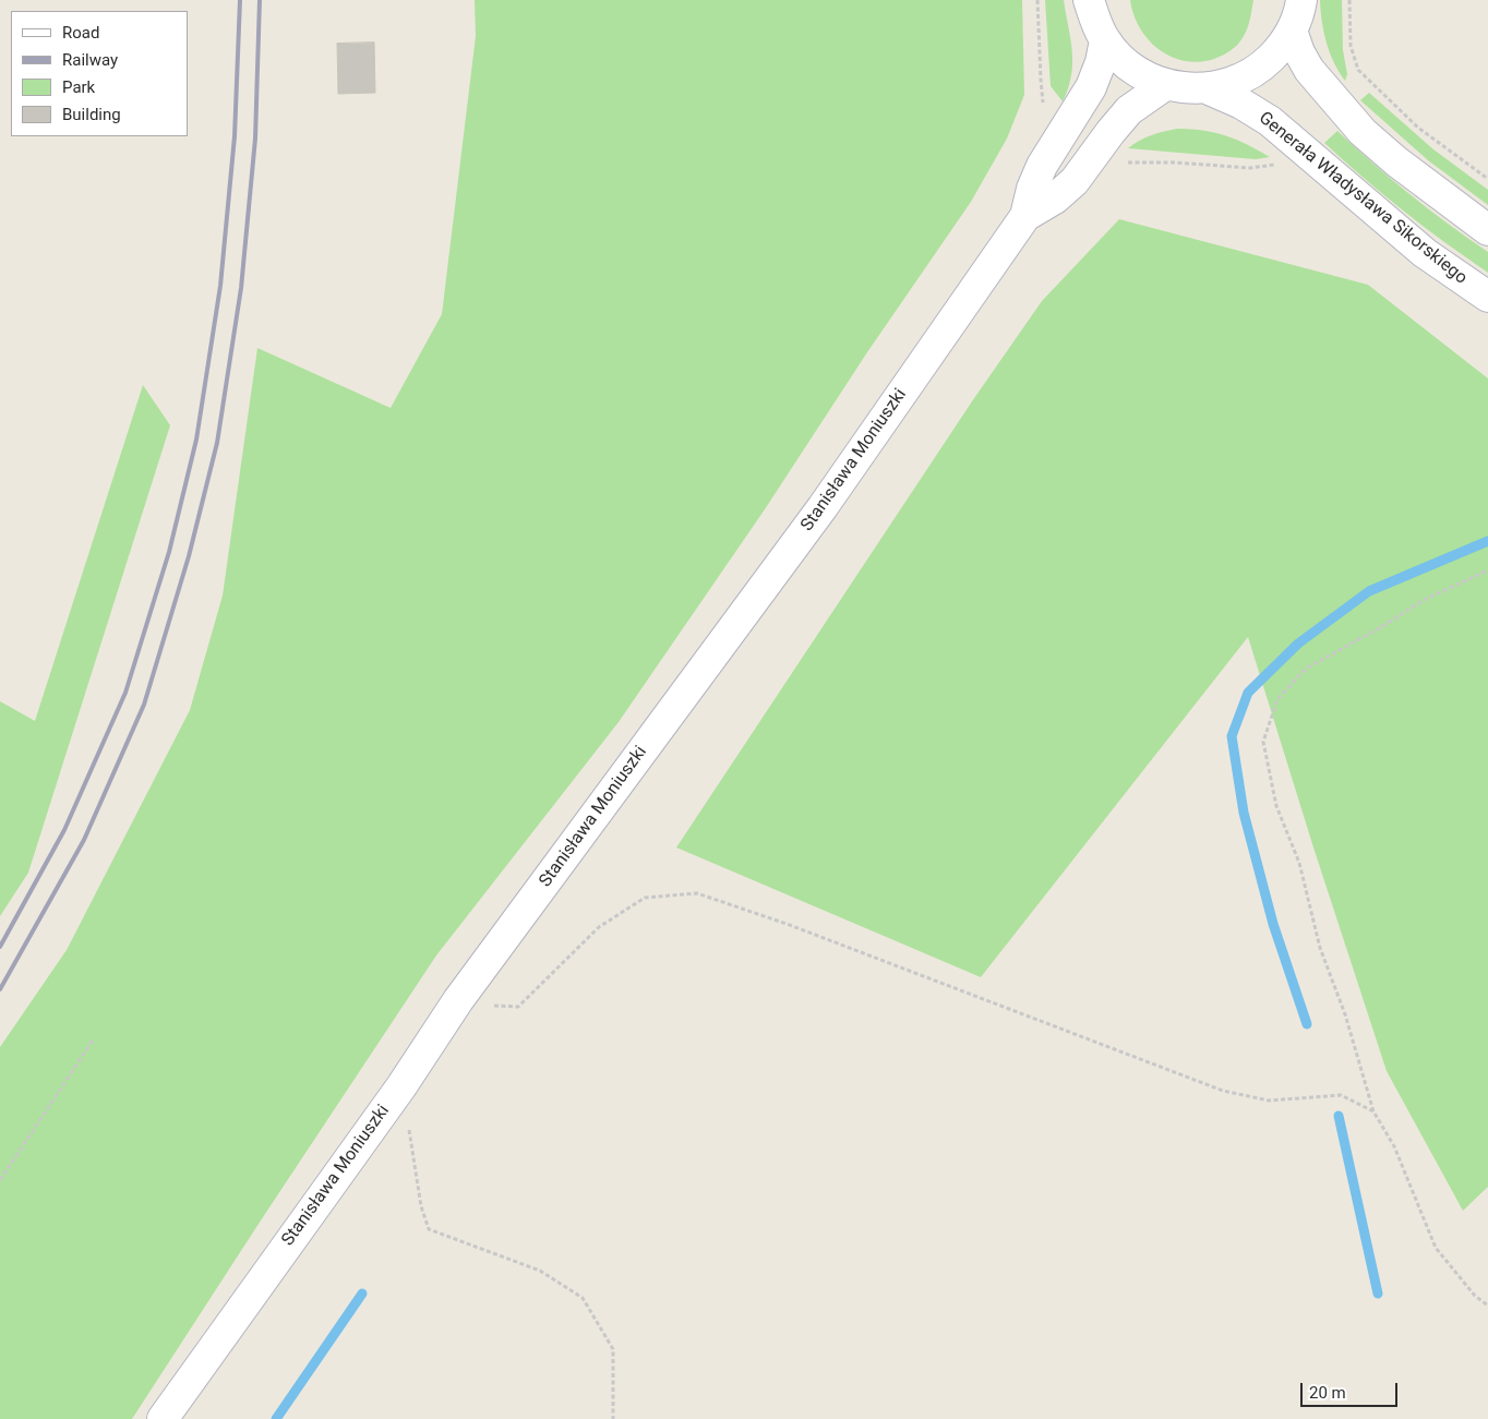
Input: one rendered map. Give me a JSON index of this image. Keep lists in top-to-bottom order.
{
  "streets": {
    "street": ["Generała Władysława Sikorskiego", "Stanisława Moniuszki"]
  },
  "legend": [
    "Road",
    "Railway",
    "Park",
    "Building"
  ],
  "scale_bar": "20 m"
}
